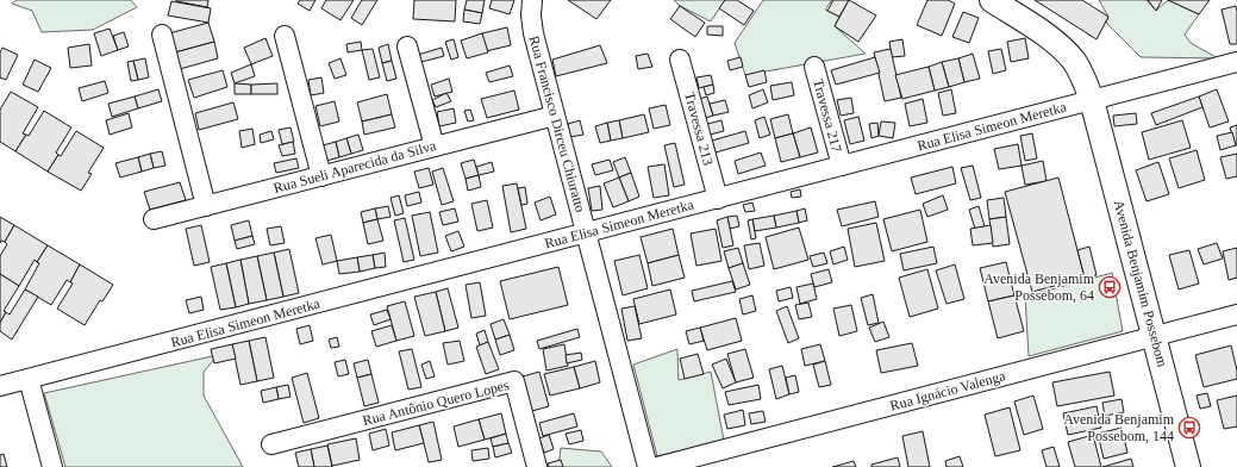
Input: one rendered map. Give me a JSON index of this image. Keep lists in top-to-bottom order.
{
  "streets": {
    "street": [
      "Travessa 217",
      "Rua Francisco Dirceu Chiuratto",
      "Rua Elisa Simeon Meretka",
      "Travessa 213",
      "Rua Sueli Aparecida da Silva",
      "Avenida Benjamim Possebom",
      "Rua Ignácio Valenga",
      "Rua Antônio Quero Lopes"
    ]
  },
  "crossings": [
    ["Travessa 217", "Rua Elisa Simeon Meretka"],
    ["Rua Francisco Dirceu Chiuratto", "Rua Elisa Simeon Meretka"],
    ["Rua Francisco Dirceu Chiuratto", "Rua Sueli Aparecida da Silva"],
    ["Rua Elisa Simeon Meretka", "Travessa 213"],
    ["Rua Elisa Simeon Meretka", "Avenida Benjamim Possebom"],
    ["Avenida Benjamim Possebom", "Rua Ignácio Valenga"]
  ],
  "places": {
    "bus stop": ["Avenida Benjamim Possebom, 64", "Avenida Benjamim Possebom, 144"]
  }
}
